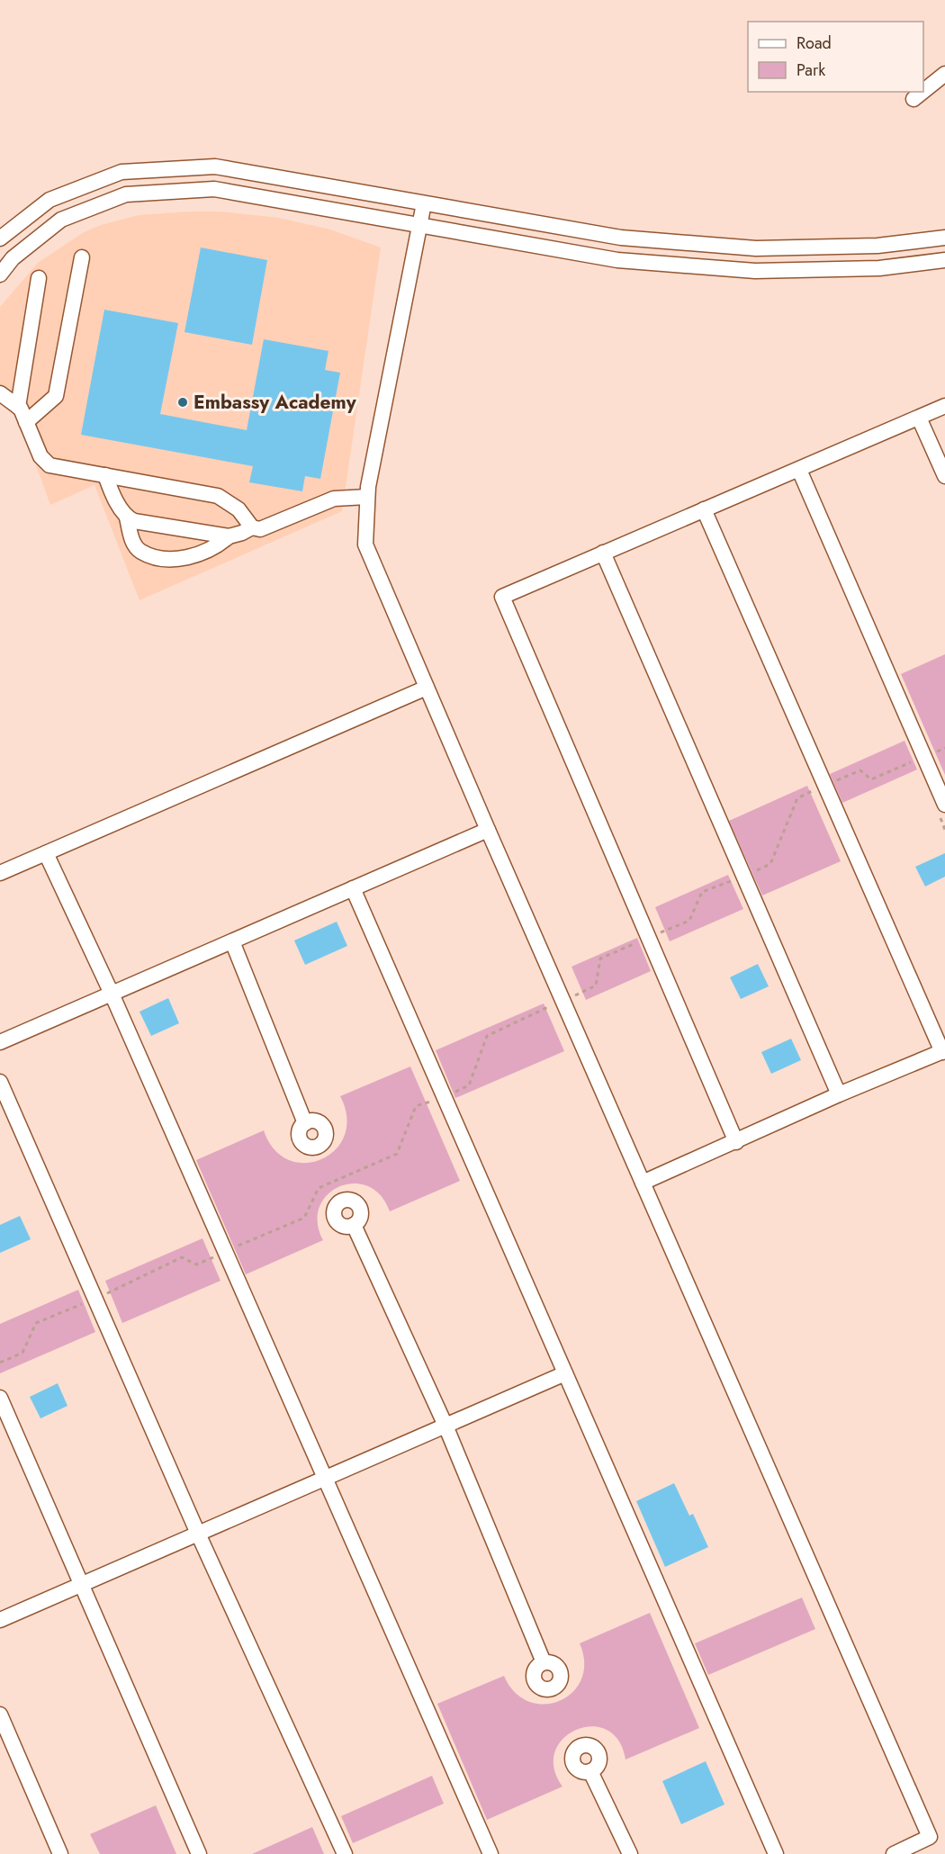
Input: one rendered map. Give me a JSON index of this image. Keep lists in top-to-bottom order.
{
  "places": ["Embassy Academy"],
  "legend": ["Road", "Park"]
}
